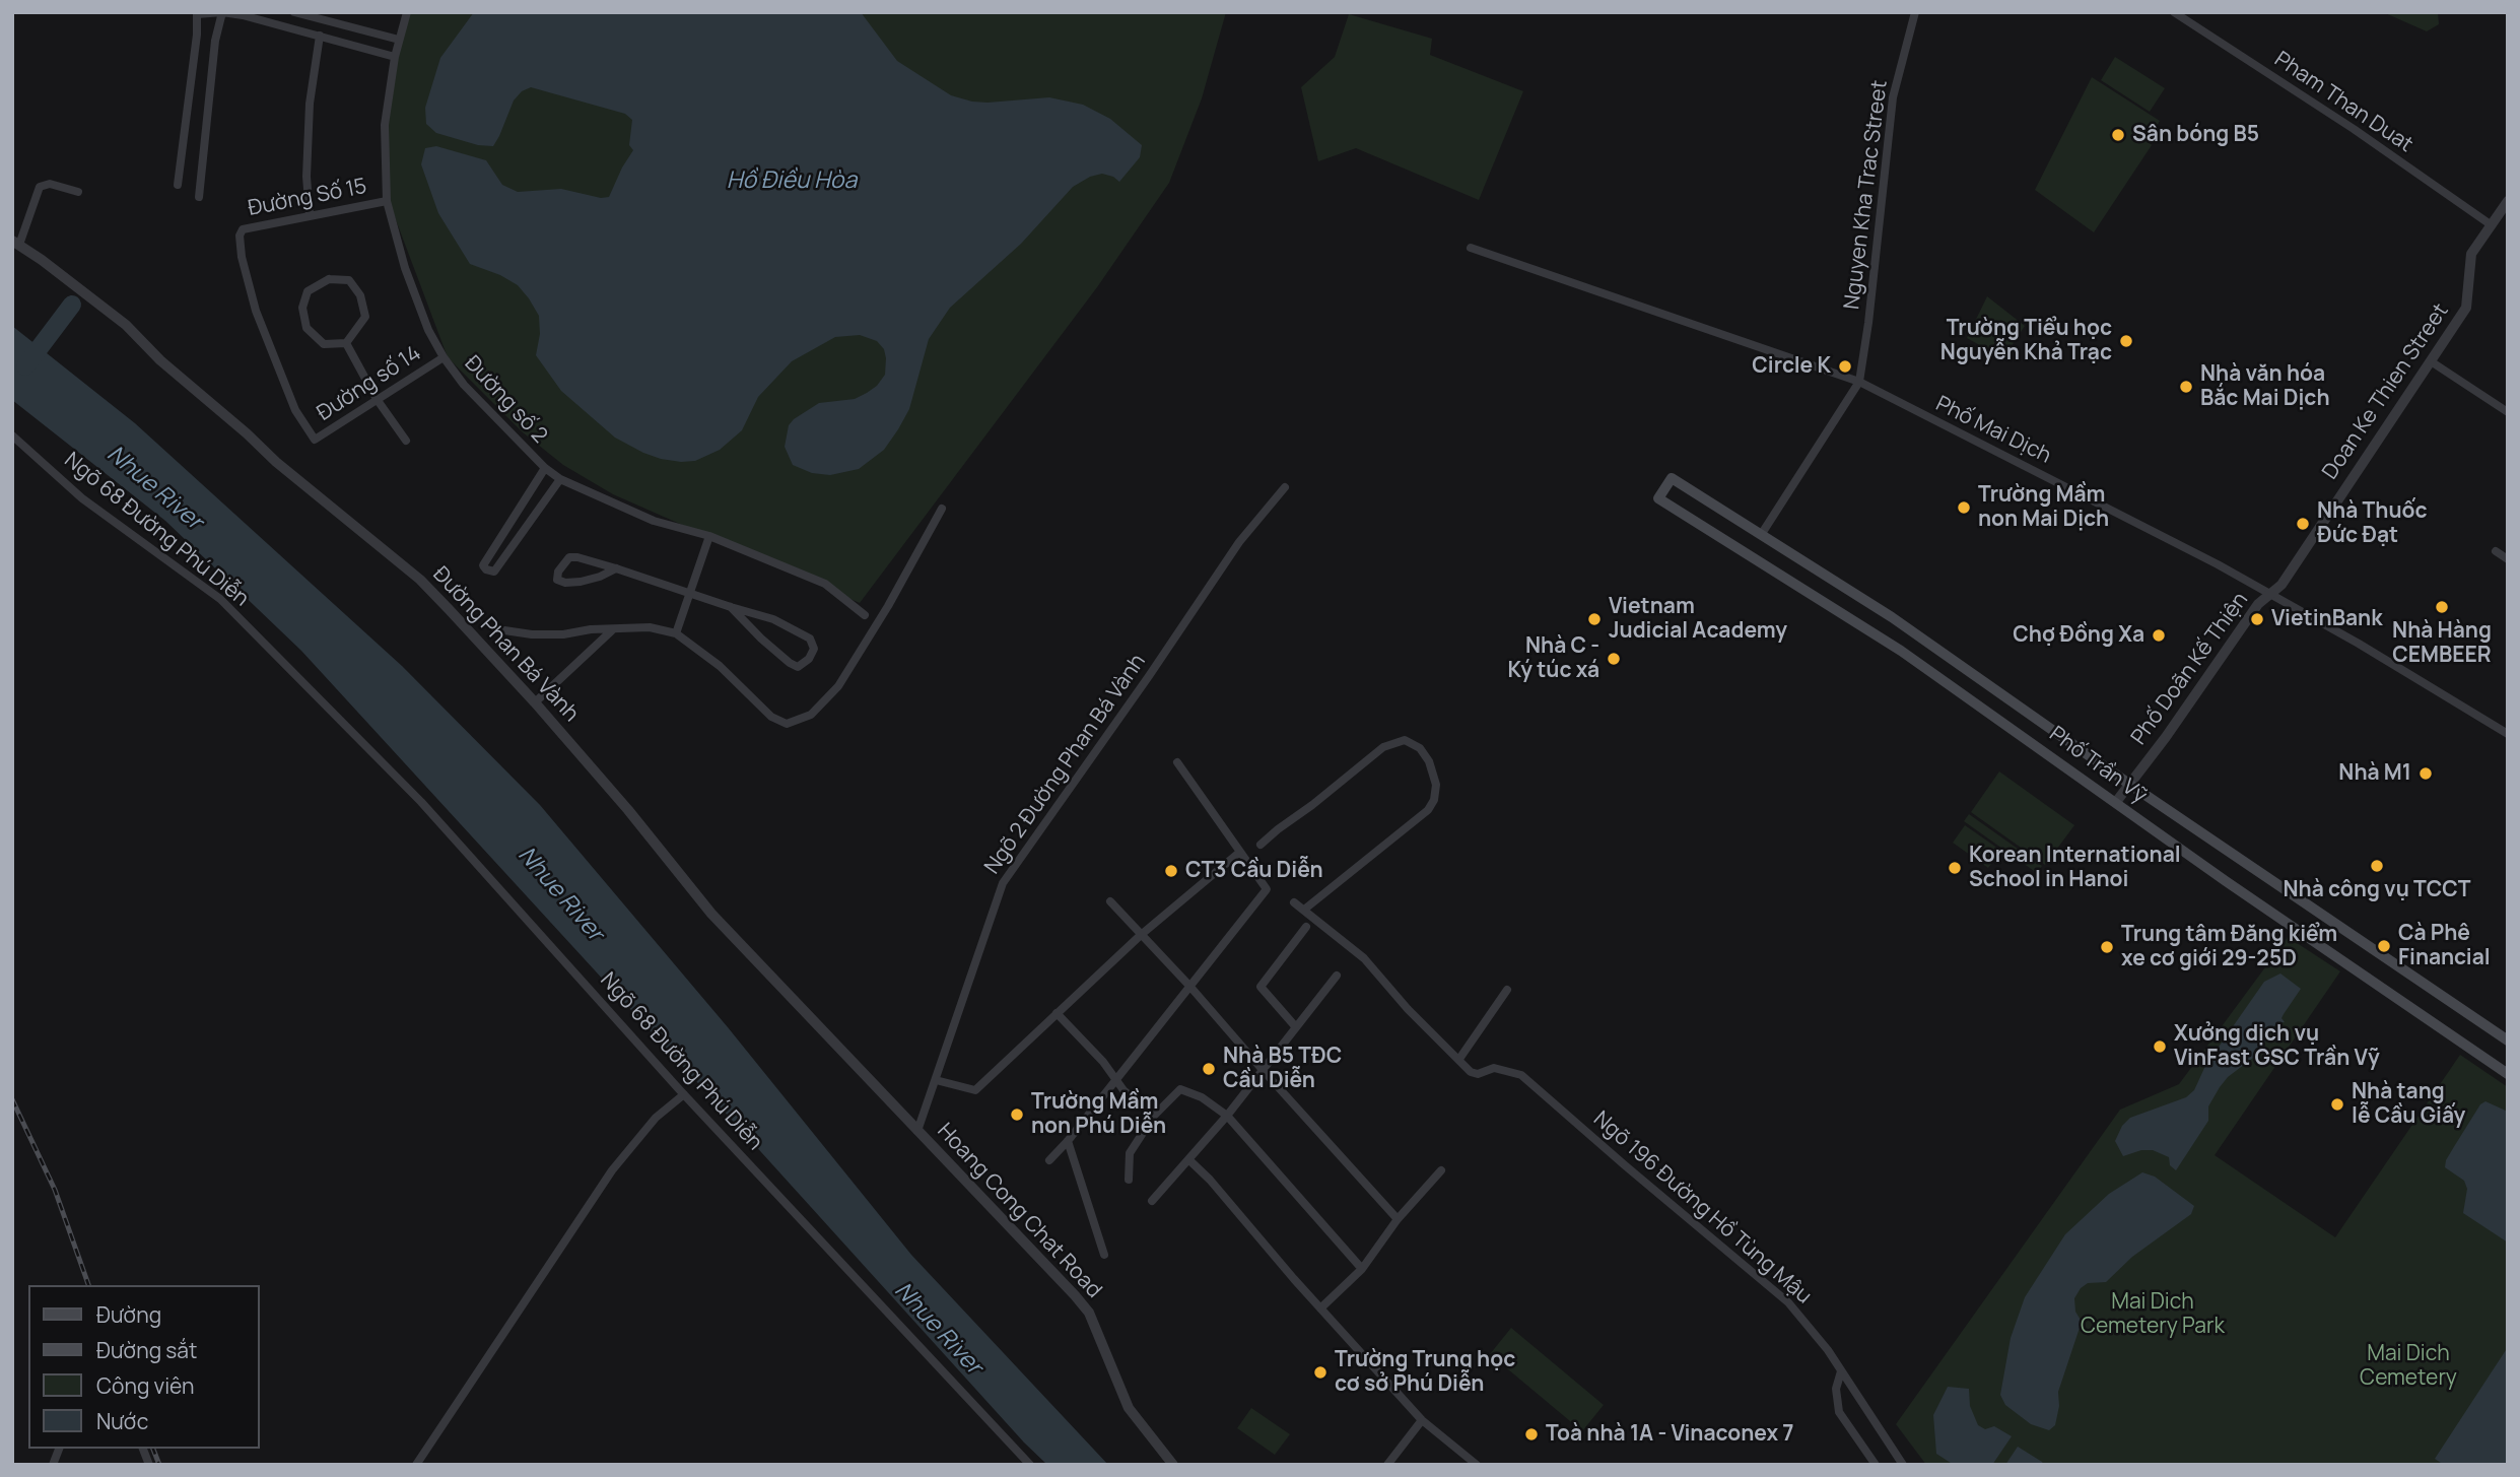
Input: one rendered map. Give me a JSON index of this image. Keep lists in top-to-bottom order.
{
  "streets": {
    "main road": ["Phố Trần Vỹ"],
    "street": [
      "Pham Than Duat",
      "Nguyen Kha Trac Street",
      "Đường Số 15",
      "Đường số 14",
      "Doan Ke Thien Street",
      "Đường số 2",
      "Phố Mai Dịch",
      "Ngõ 68 Đường Phú Diễn",
      "Đường Phan Bá Vành",
      "Phố Doãn Kế Thiện",
      "Ngõ 2 Đường Phan Bá Vành",
      "Ngõ 196 Đường Hồ Tùng Mậu",
      "Hoang Cong Chat Road"
    ]
  },
  "crossings": [
    ["Pham Than Duat", "Doan Ke Thien Street"],
    ["Nguyen Kha Trac Street", "Phố Mai Dịch"],
    ["Đường Số 15", "Đường số 14"],
    ["Đường Số 15", "Đường số 2"],
    ["Đường số 14", "Đường số 2"],
    ["Doan Ke Thien Street", "Phố Mai Dịch"],
    ["Doan Ke Thien Street", "Phố Doãn Kế Thiện"],
    ["Phố Mai Dịch", "Phố Doãn Kế Thiện"],
    ["Đường Phan Bá Vành", "Ngõ 2 Đường Phan Bá Vành"],
    ["Đường Phan Bá Vành", "Hoang Cong Chat Road"],
    ["Phố Doãn Kế Thiện", "Phố Trần Vỹ"],
    ["Ngõ 2 Đường Phan Bá Vành", "Hoang Cong Chat Road"]
  ],
  "water": ["Hồ Điều Hòa", "Nhue River"],
  "parks": ["Mai Dich Cemetery Park", "Mai Dich Cemetery"],
  "places": [
    "Sân bóng B5",
    "Trường Tiểu học Nguyễn Khả Trạc",
    "Circle K",
    "Nhà văn hóa Bắc Mai Dịch",
    "Trường Mầm non Mai Dịch",
    "Nhà Thuốc Đức Đạt",
    "Nhà Hàng CEMBEER",
    "Vietnam Judicial Academy",
    "VietinBank",
    "Chợ Đồng Xa",
    "Nhà C - Ký túc xá",
    "Nhà M1",
    "Nhà công vụ TCCT",
    "Korean International School in Hanoi",
    "CT3 Cầu Diễn",
    "Cà Phê Financial",
    "Trung tâm Đăng kiểm xe cơ giới 29-25D",
    "Xưởng dịch vụ VinFast GSC Trần Vỹ",
    "Nhà B5 TĐC Cầu Diễn",
    "Nhà tang lễ Cầu Giấy",
    "Trường Mầm non Phú Diễn",
    "Trường Trung học cơ sở Phú Diễn",
    "Toà nhà 1A - Vinaconex 7"
  ],
  "legend": [
    "Đường",
    "Đường sắt",
    "Công viên",
    "Nước"
  ]
}
